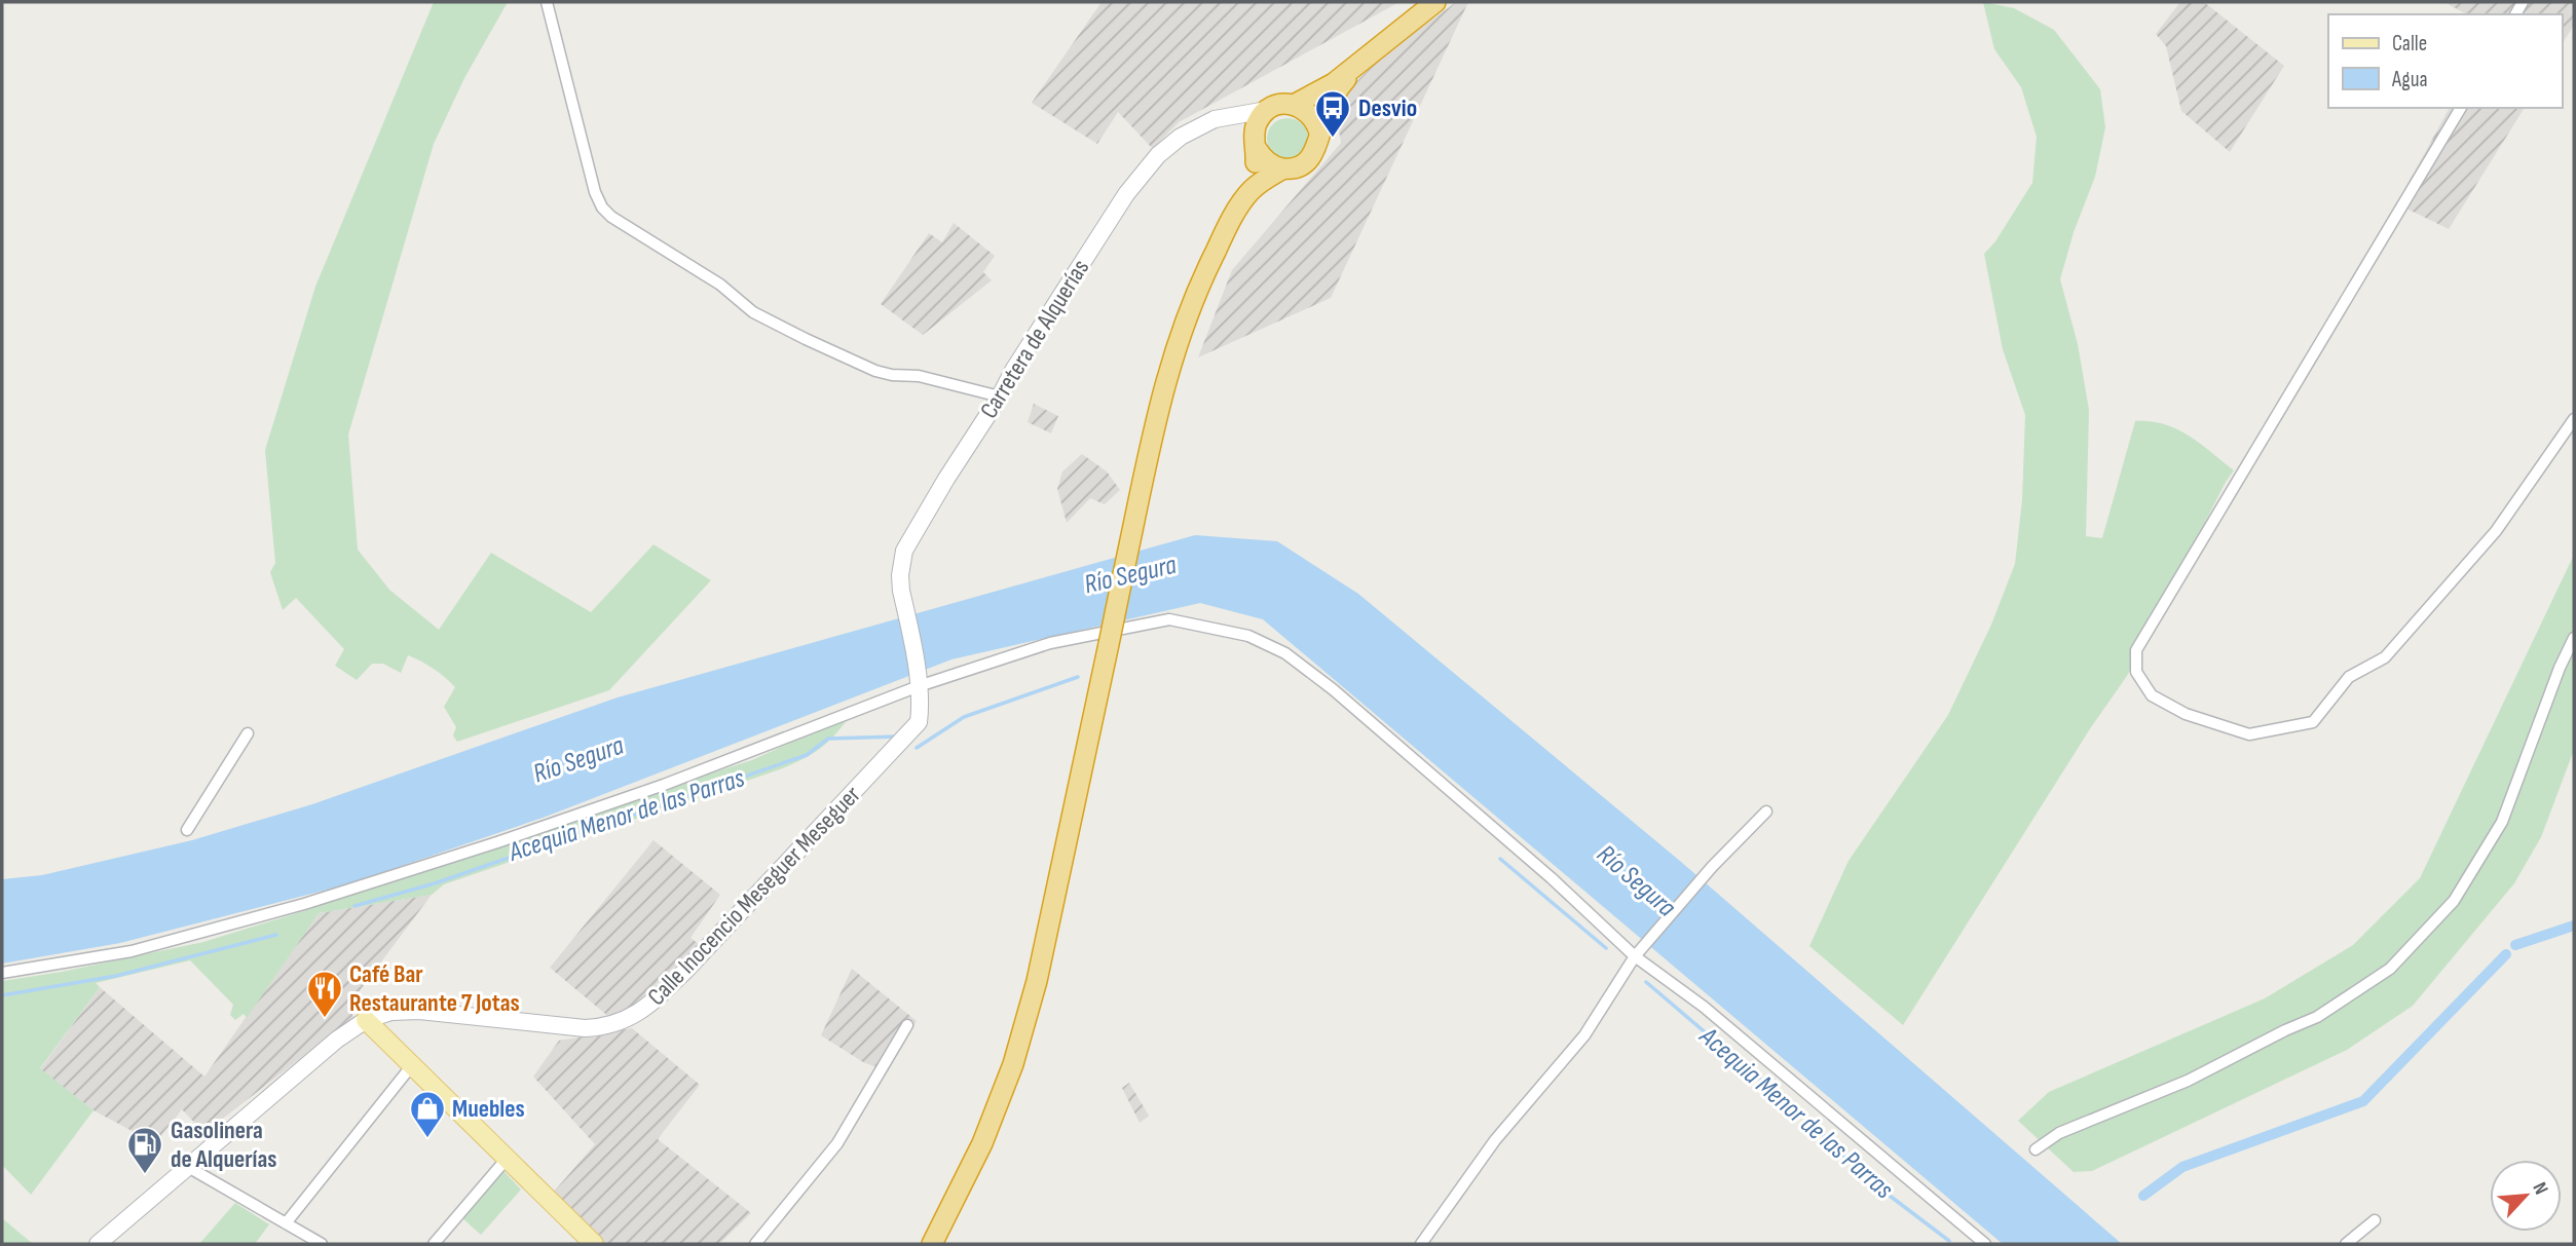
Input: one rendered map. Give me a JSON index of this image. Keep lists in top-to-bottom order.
{
  "streets": {
    "street": ["Carretera de Alquerías", "Calle Inocencio Meseguer Meseguer"]
  },
  "crossings": [
    ["Carretera de Alquerías", "Calle Inocencio Meseguer Meseguer"]
  ],
  "water": ["Río Segura", "Acequia Menor de las Parras"],
  "places": {
    "bus stop": ["Desvio"],
    "restaurant": ["Café Bar Restaurante 7 Jotas"],
    "shop": ["Muebles"],
    "fuel station": ["Gasolinera de Alquerías"]
  },
  "legend": ["Calle", "Agua"],
  "north": "top right"
}
